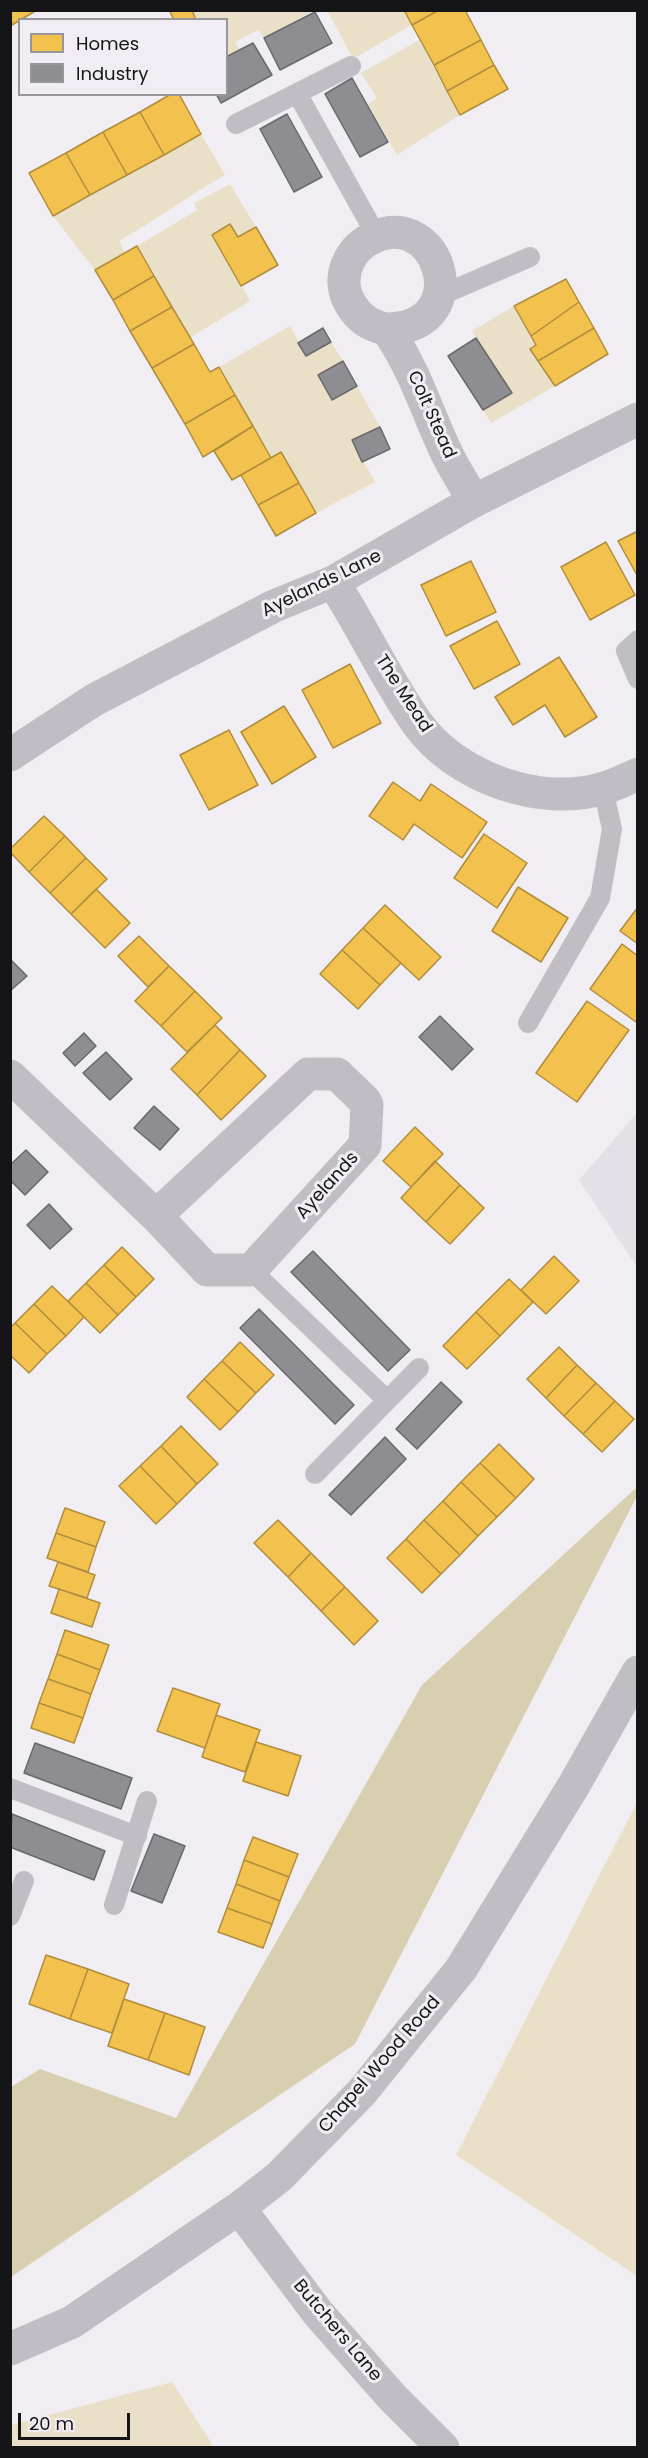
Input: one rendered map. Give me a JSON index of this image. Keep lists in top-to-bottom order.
{
  "streets": {
    "street": [
      "Colt Stead",
      "Ayelands Lane",
      "The Mead",
      "Ayelands",
      "Chapel Wood Road",
      "Butchers Lane"
    ]
  },
  "crossings": [
    ["Colt Stead", "Ayelands Lane"],
    ["Ayelands Lane", "The Mead"],
    ["Chapel Wood Road", "Butchers Lane"]
  ],
  "legend": ["Homes", "Industry"],
  "scale_bar": "20 m"
}
